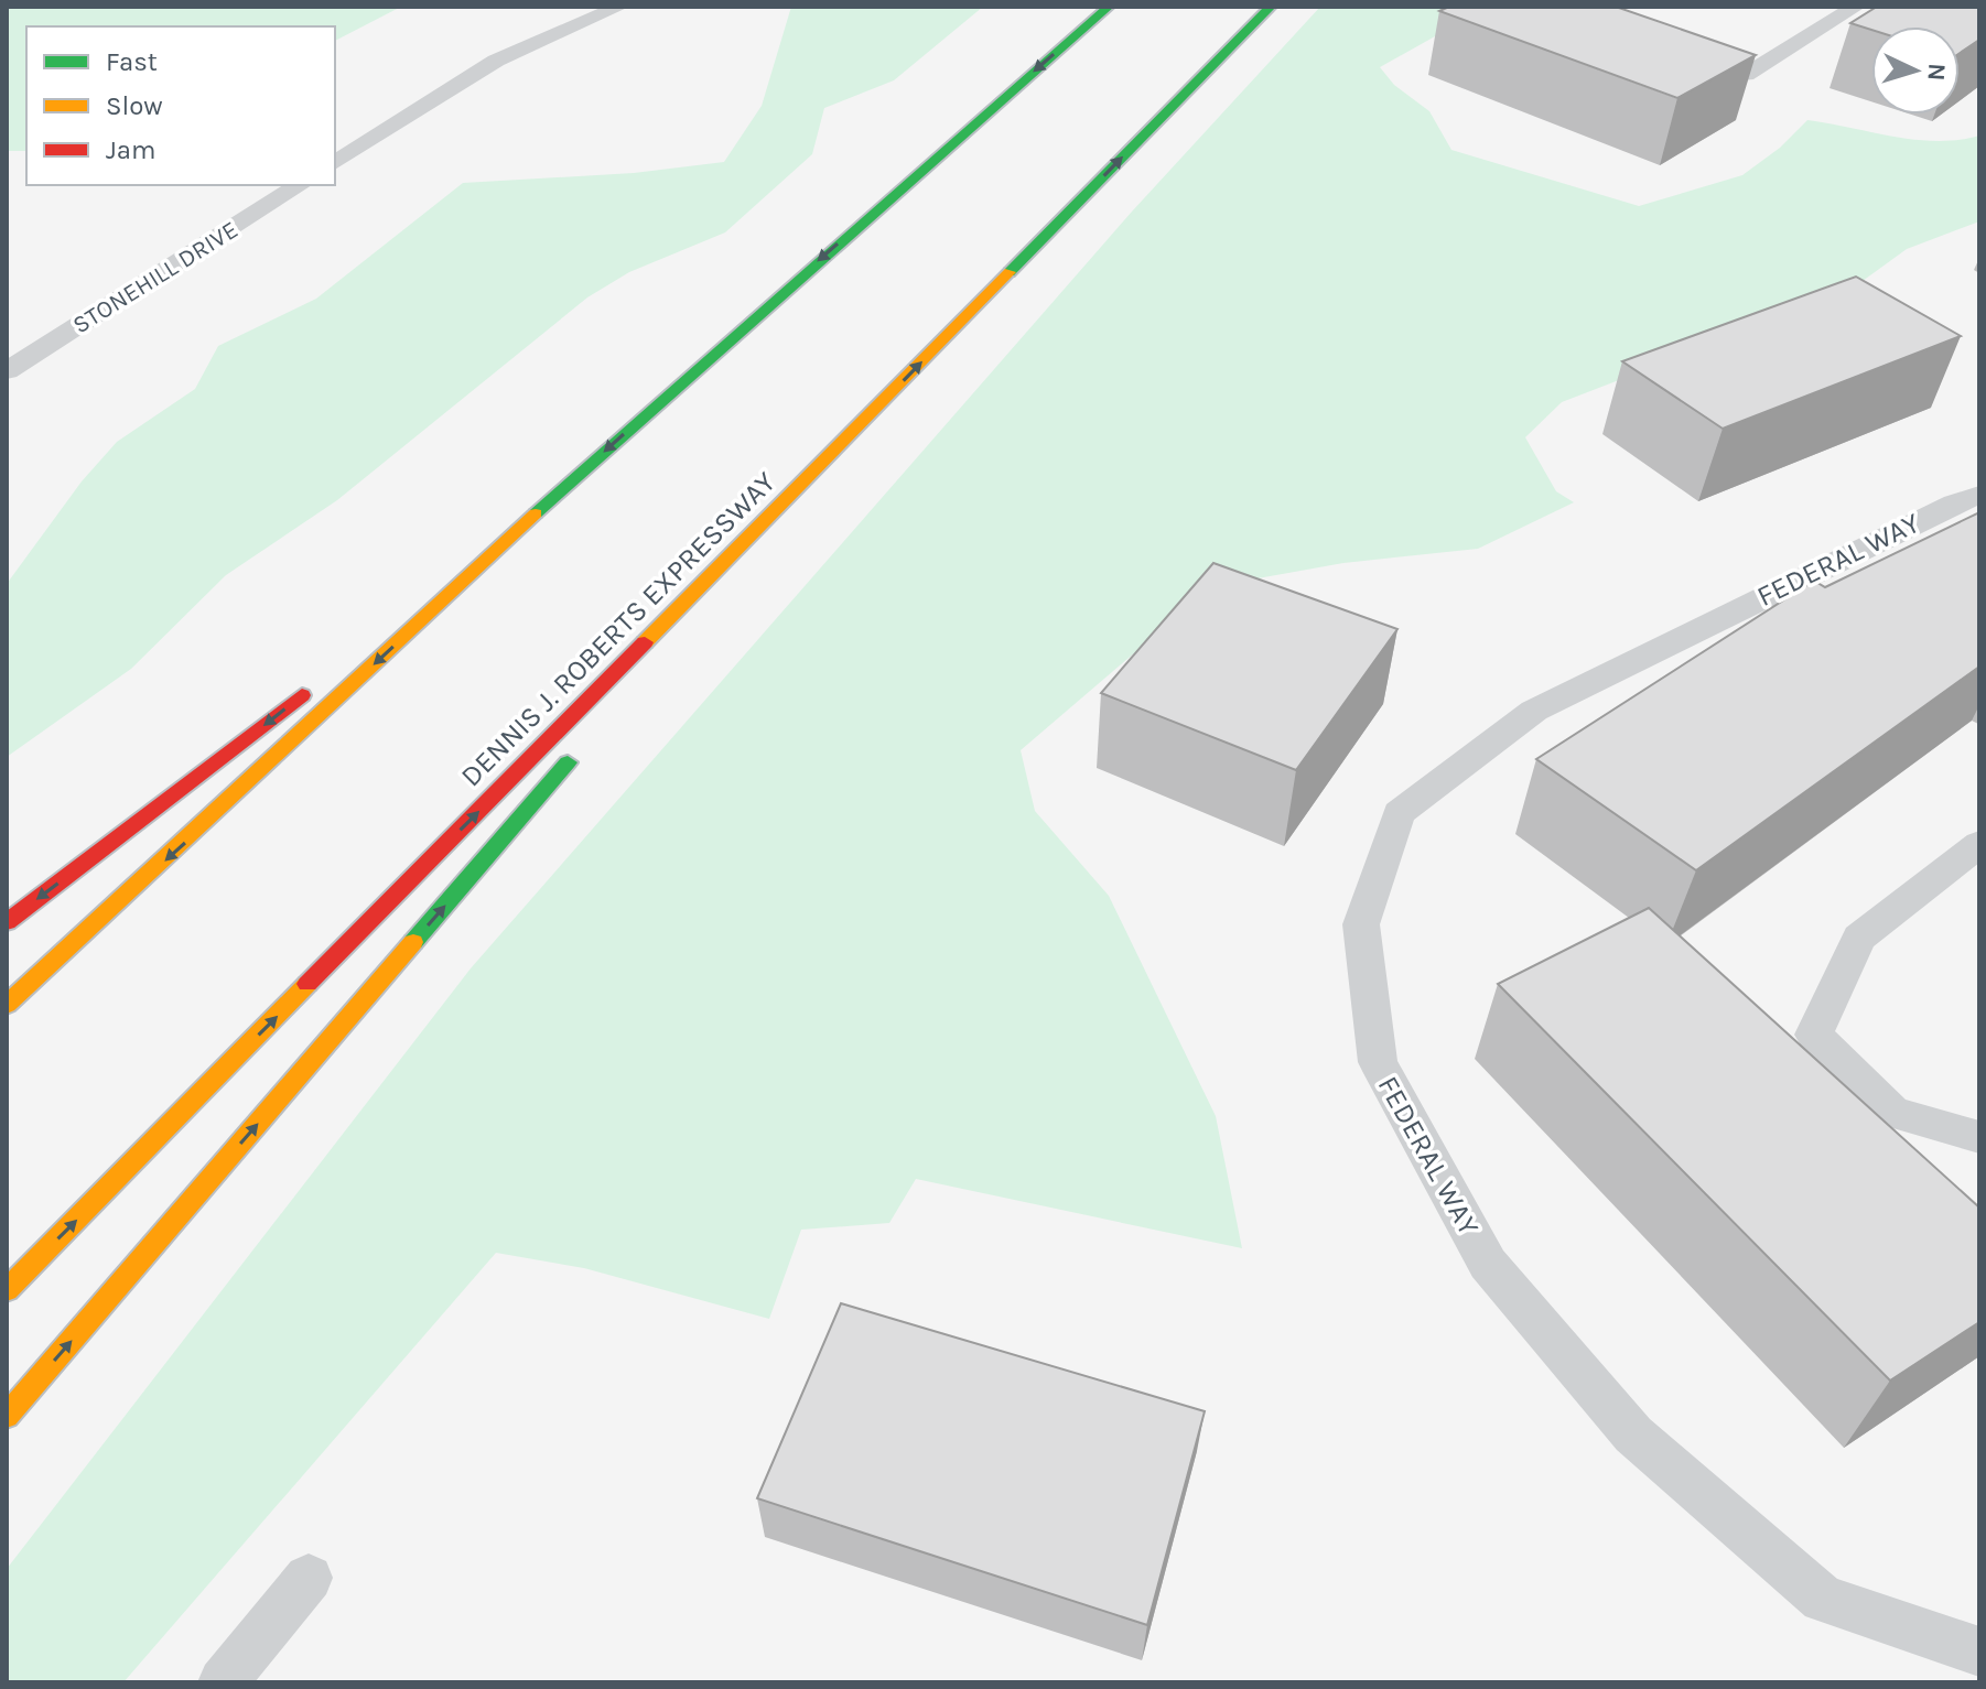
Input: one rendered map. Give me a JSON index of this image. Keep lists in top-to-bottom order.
{
  "streets": {
    "highway": ["DENNIS J. ROBERTS EXPRESSWAY"],
    "lane": ["STONEHILL DRIVE", "FEDERAL WAY"]
  },
  "legend": ["Fast", "Slow", "Jam"],
  "north": "right"
}
